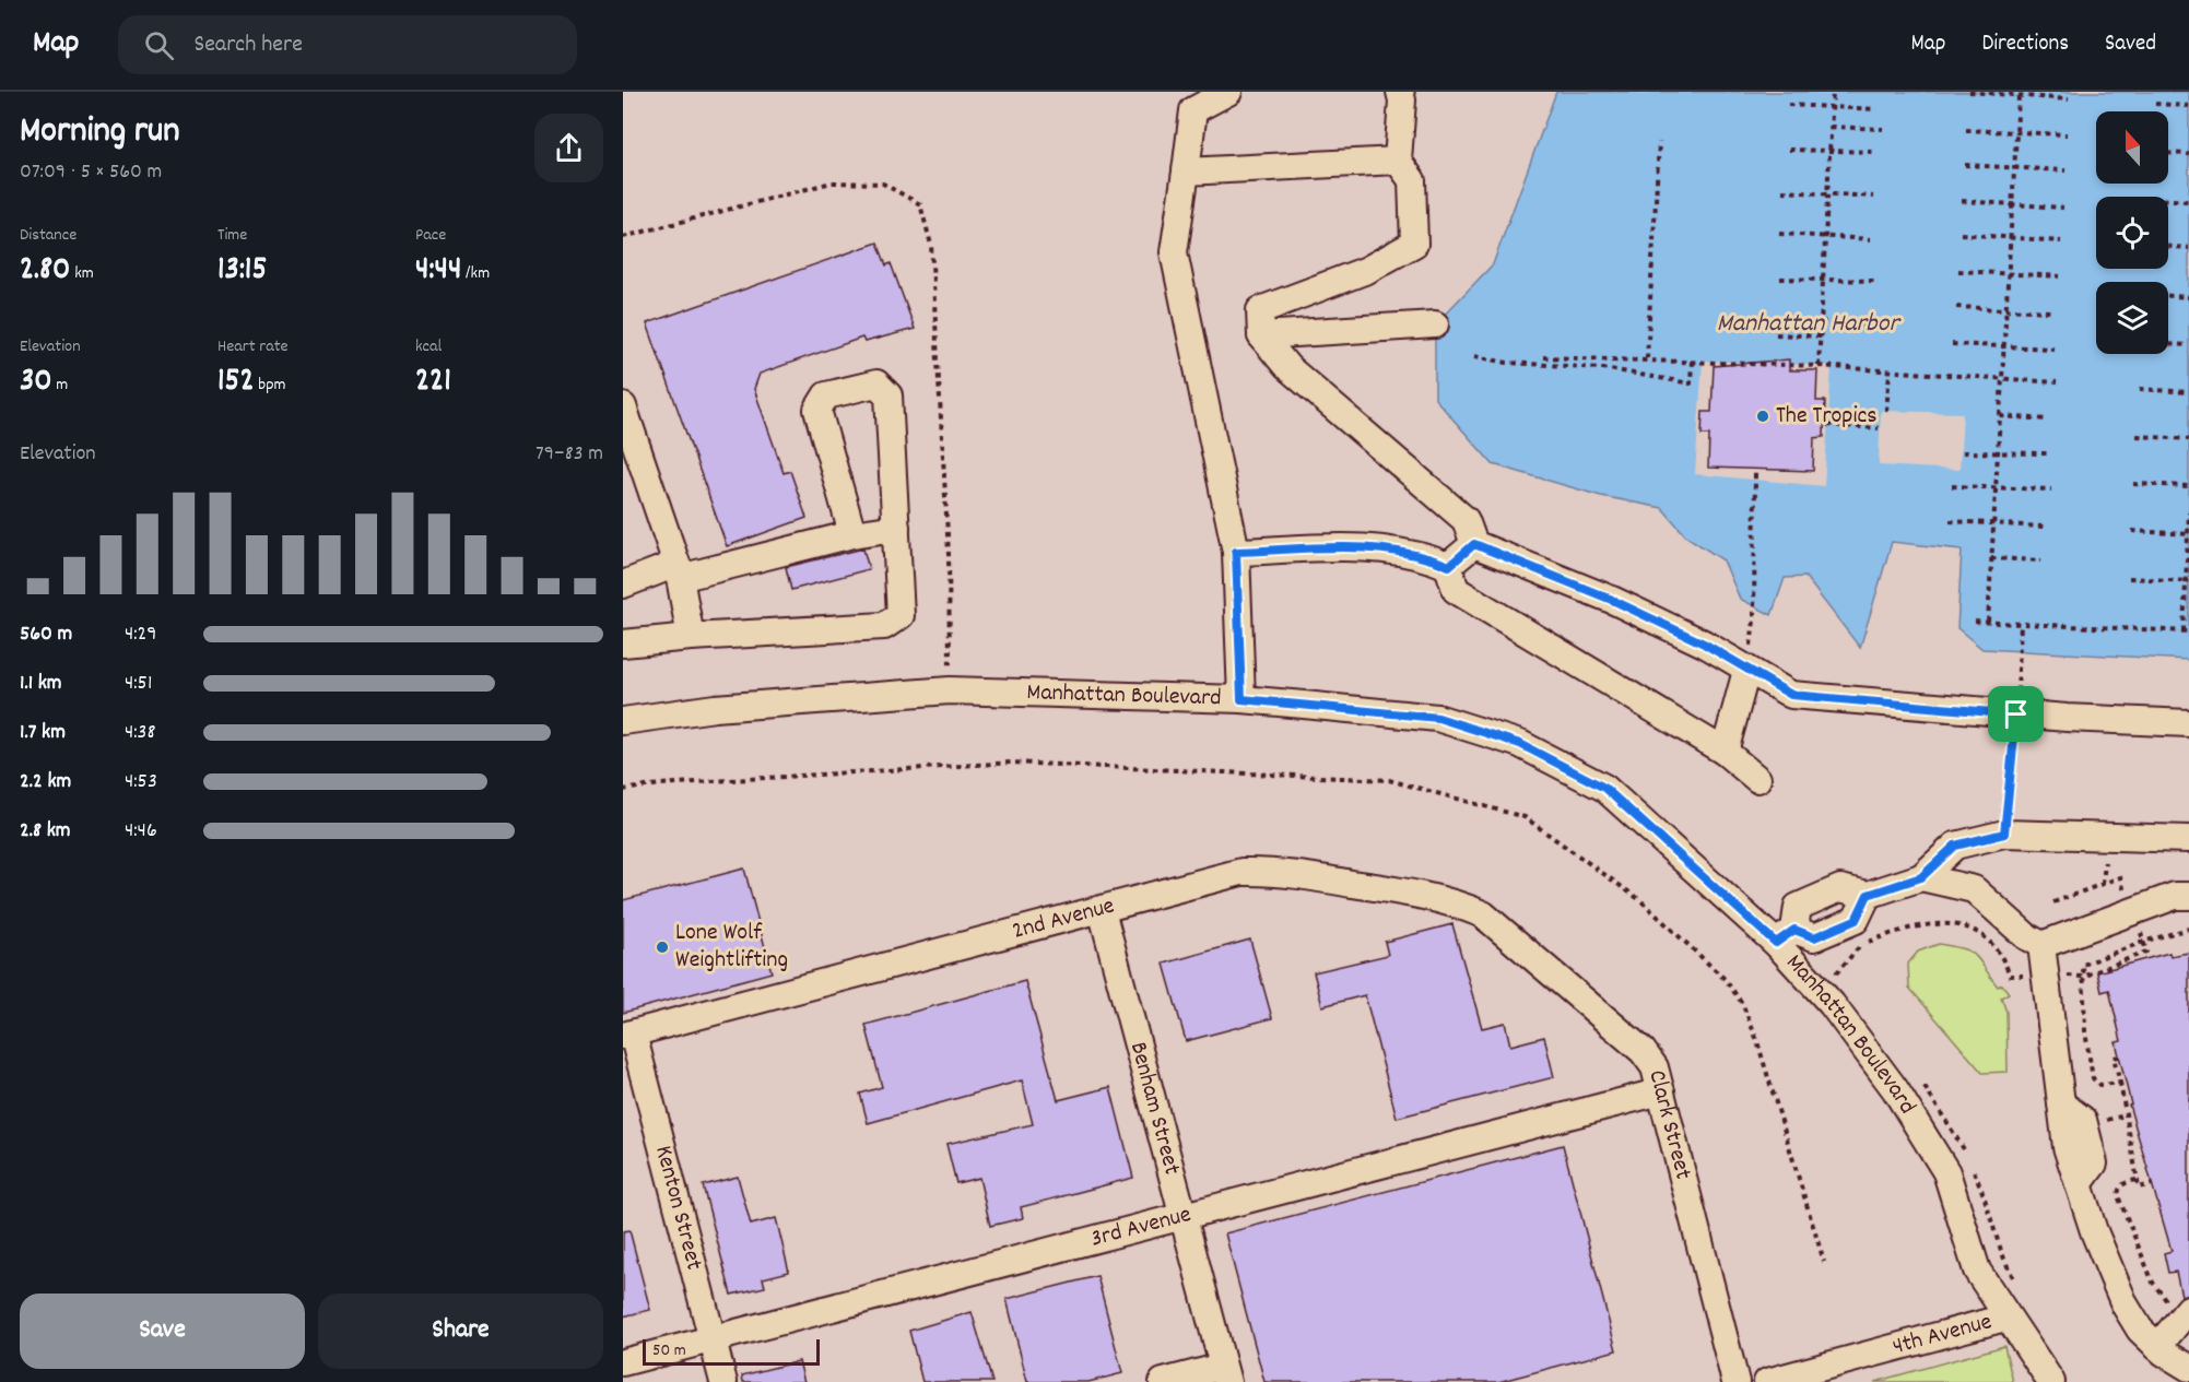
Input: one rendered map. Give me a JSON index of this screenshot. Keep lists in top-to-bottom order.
{
  "streets": {
    "street": [
      "Manhattan Boulevard",
      "2nd Avenue",
      "Benham Street",
      "Clark Street",
      "Kenton Street",
      "3rd Avenue",
      "4th Avenue"
    ]
  },
  "crossings": [
    ["Manhattan Boulevard", "4th Avenue"],
    ["2nd Avenue", "Benham Street"],
    ["2nd Avenue", "Clark Street"],
    ["2nd Avenue", "Kenton Street"],
    ["Benham Street", "3rd Avenue"],
    ["Clark Street", "3rd Avenue"],
    ["Kenton Street", "3rd Avenue"]
  ],
  "water": ["Manhattan Harbor"],
  "places": ["The Tropics", "Lone Wolf Weightlifting"],
  "scale_bar": "50 m",
  "north": "top",
  "page": {
    "header": "Map",
    "search": "Search here",
    "nav": ["Map", "Directions", "Saved"],
    "heading": ["Morning run", "07:09 · 5 × 560 m"],
    "stats": [
      ["Distance", "2.80 km"],
      ["Time", "13:15"],
      ["Pace", "4:44 /km"],
      ["Elevation", "30 m"],
      ["Heart rate", "152 bpm"],
      ["kcal", "221"]
    ],
    "chart": ["Elevation", "79–83 m"],
    "list": [
      {
        "name": "560 m",
        "note": "4:29"
      },
      {
        "name": "1.1 km",
        "note": "4:51"
      },
      {
        "name": "1.7 km",
        "note": "4:38"
      },
      {
        "name": "2.2 km",
        "note": "4:53"
      },
      {
        "name": "2.8 km",
        "note": "4:46"
      }
    ],
    "buttons": ["Save", "Share"],
    "scale": "50 m"
  }
}
